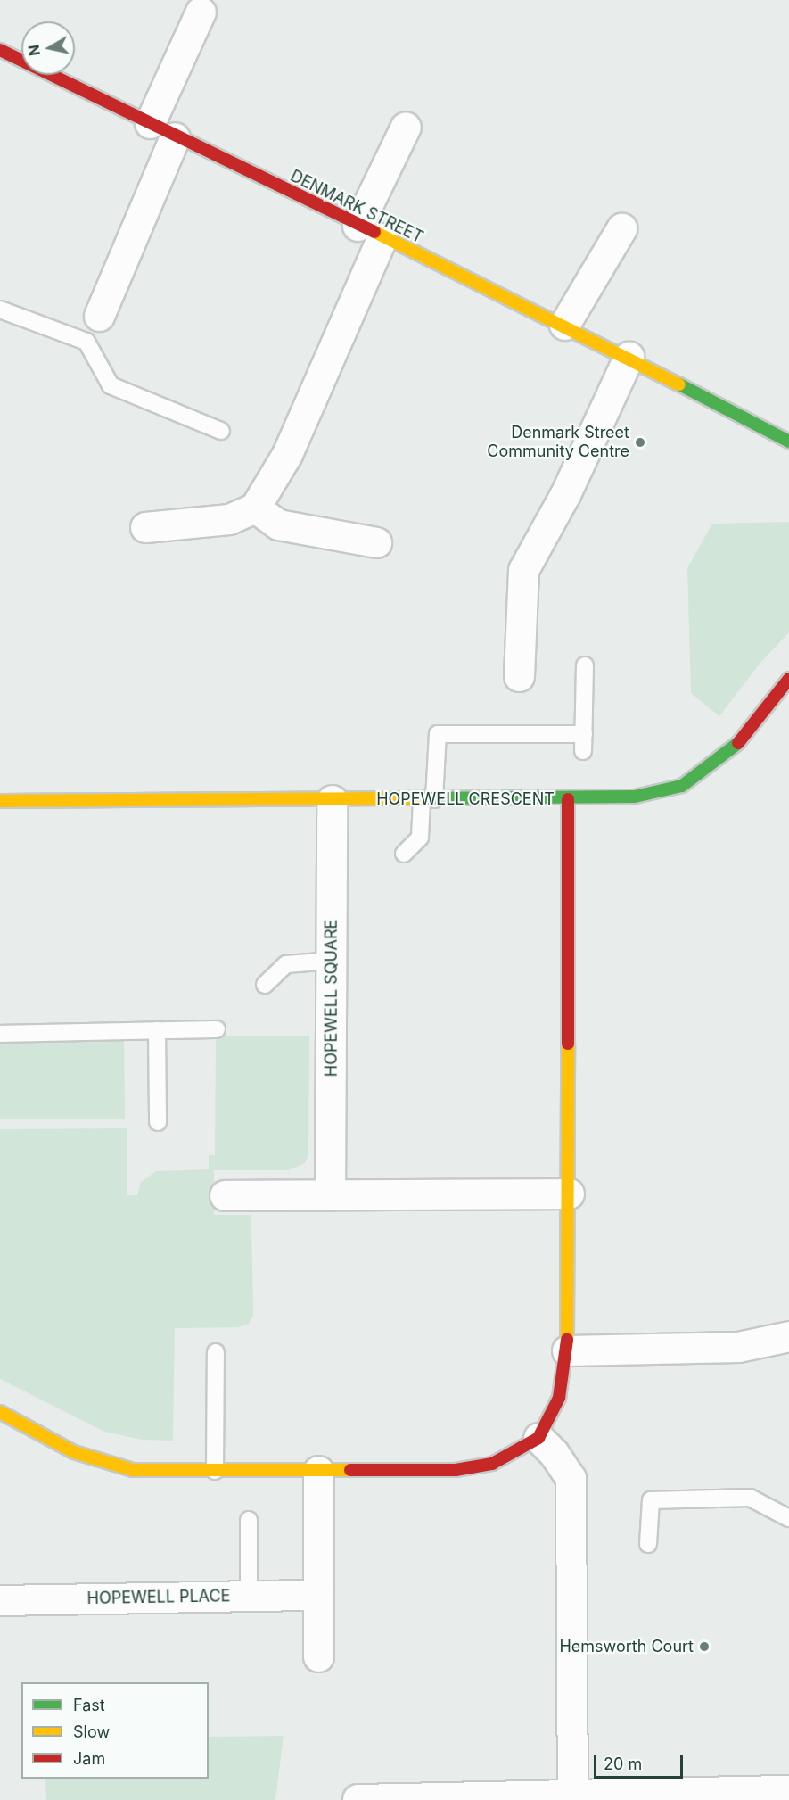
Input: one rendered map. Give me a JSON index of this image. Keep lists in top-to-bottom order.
{
  "streets": {
    "street": [
      "DENMARK STREET",
      "HOPEWELL CRESCENT",
      "HOPEWELL SQUARE",
      "HOPEWELL PLACE"
    ]
  },
  "crossings": [
    ["HOPEWELL CRESCENT", "HOPEWELL SQUARE"]
  ],
  "places": ["Denmark Street Community Centre", "Hemsworth Court"],
  "legend": ["Fast", "Slow", "Jam"],
  "scale_bar": "20 m",
  "north": "left"
}
